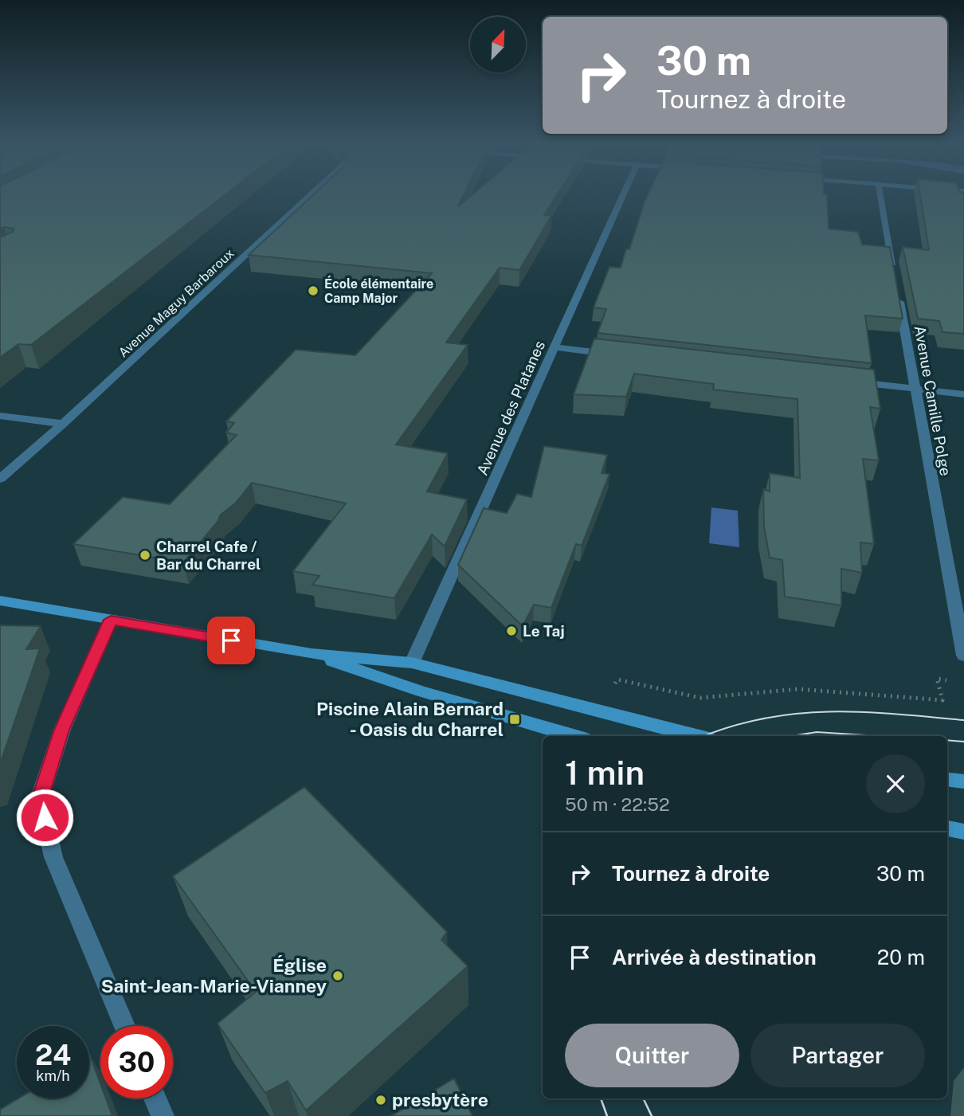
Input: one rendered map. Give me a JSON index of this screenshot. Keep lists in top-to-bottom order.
{
  "streets": {
    "street": ["Avenue Maguy Barbaroux", "Avenue Camille Polge", "Avenue des Platanes"]
  },
  "places": {
    "other": [
      "École élémentaire Camp Major",
      "Charrel Cafe / Bar du Charrel",
      "Le Taj",
      "Église Saint-Jean-Marie-Vianney",
      "presbytère"
    ],
    "transit": ["Piscine Alain Bernard - Oasis du Charrel"]
  },
  "north": "top right",
  "page": {
    "turn": ["30 m", "Tournez à droite"],
    "heading": ["1 min", "50 m · 22:52"],
    "list": [
      {
        "name": "Tournez à droite",
        "value": "30 m"
      },
      {
        "name": "Arrivée à destination",
        "value": "20 m"
      }
    ],
    "buttons": ["Quitter", "Partager"],
    "speed": "24 km/h",
    "limit": "30"
  }
}
